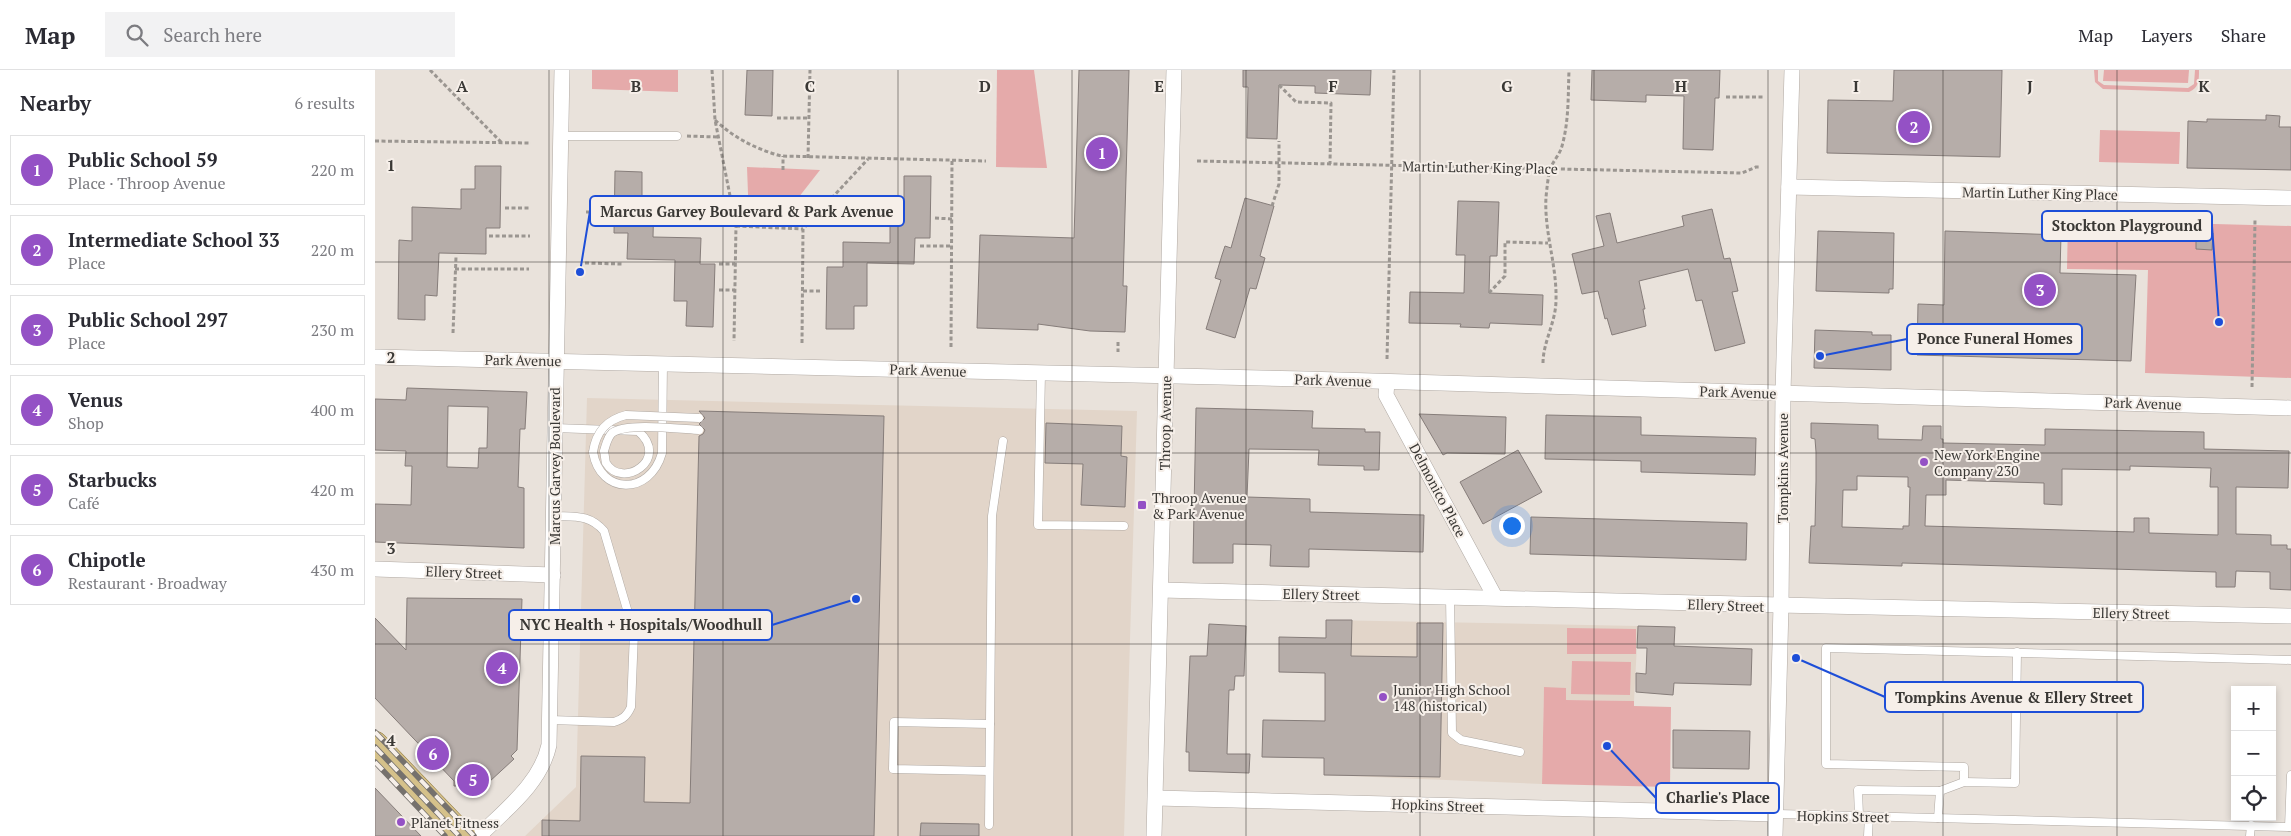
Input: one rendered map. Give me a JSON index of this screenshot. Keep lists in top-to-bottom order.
{
  "streets": {
    "street": [
      "Martin Luther King Place",
      "Park Avenue",
      "Throop Avenue",
      "Marcus Garvey Boulevard",
      "Tompkins Avenue",
      "Delmonico Place",
      "Ellery Street",
      "Hopkins Street"
    ]
  },
  "crossings": [
    ["Martin Luther King Place", "Tompkins Avenue"],
    ["Park Avenue", "Throop Avenue"],
    ["Park Avenue", "Marcus Garvey Boulevard"],
    ["Park Avenue", "Tompkins Avenue"],
    ["Park Avenue", "Delmonico Place"],
    ["Throop Avenue", "Ellery Street"],
    ["Throop Avenue", "Hopkins Street"],
    ["Marcus Garvey Boulevard", "Ellery Street"],
    ["Tompkins Avenue", "Ellery Street"],
    ["Tompkins Avenue", "Hopkins Street"],
    ["Delmonico Place", "Ellery Street"]
  ],
  "places": {
    "other": [
      "Marcus Garvey Boulevard & Park Avenue",
      "Stockton Playground",
      "Ponce Funeral Homes",
      "New York Engine Company 230",
      "NYC Health + Hospitals/Woodhull",
      "Tompkins Avenue & Ellery Street",
      "Junior High School 148 (historical)",
      "Charlie's Place",
      "Planet Fitness"
    ],
    "transit": ["Throop Avenue & Park Avenue"]
  },
  "page": {
    "header": "Map",
    "search": "Search here",
    "nav": ["Map", "Layers", "Share"],
    "heading": ["Nearby", "6 results"],
    "pins": [
      "2",
      "1",
      "3",
      "4",
      "6",
      "5"
    ],
    "list": [
      {
        "mark": "1",
        "name": "Public School 59",
        "note": "Place · Throop Avenue",
        "value": "220 m"
      },
      {
        "mark": "2",
        "name": "Intermediate School 33",
        "note": "Place",
        "value": "220 m"
      },
      {
        "mark": "3",
        "name": "Public School 297",
        "note": "Place",
        "value": "230 m"
      },
      {
        "mark": "4",
        "name": "Venus",
        "note": "Shop",
        "value": "400 m"
      },
      {
        "mark": "5",
        "name": "Starbucks",
        "note": "Café",
        "value": "420 m"
      },
      {
        "mark": "6",
        "name": "Chipotle",
        "note": "Restaurant · Broadway",
        "value": "430 m"
      }
    ],
    "map_buttons": ["+", "−"]
  },
  "grid": {
    "columns": [
      "A",
      "B",
      "C",
      "D",
      "E",
      "F",
      "G",
      "H",
      "I",
      "J",
      "K"
    ],
    "rows": [
      "1",
      "2",
      "3",
      "4"
    ]
  }
}
